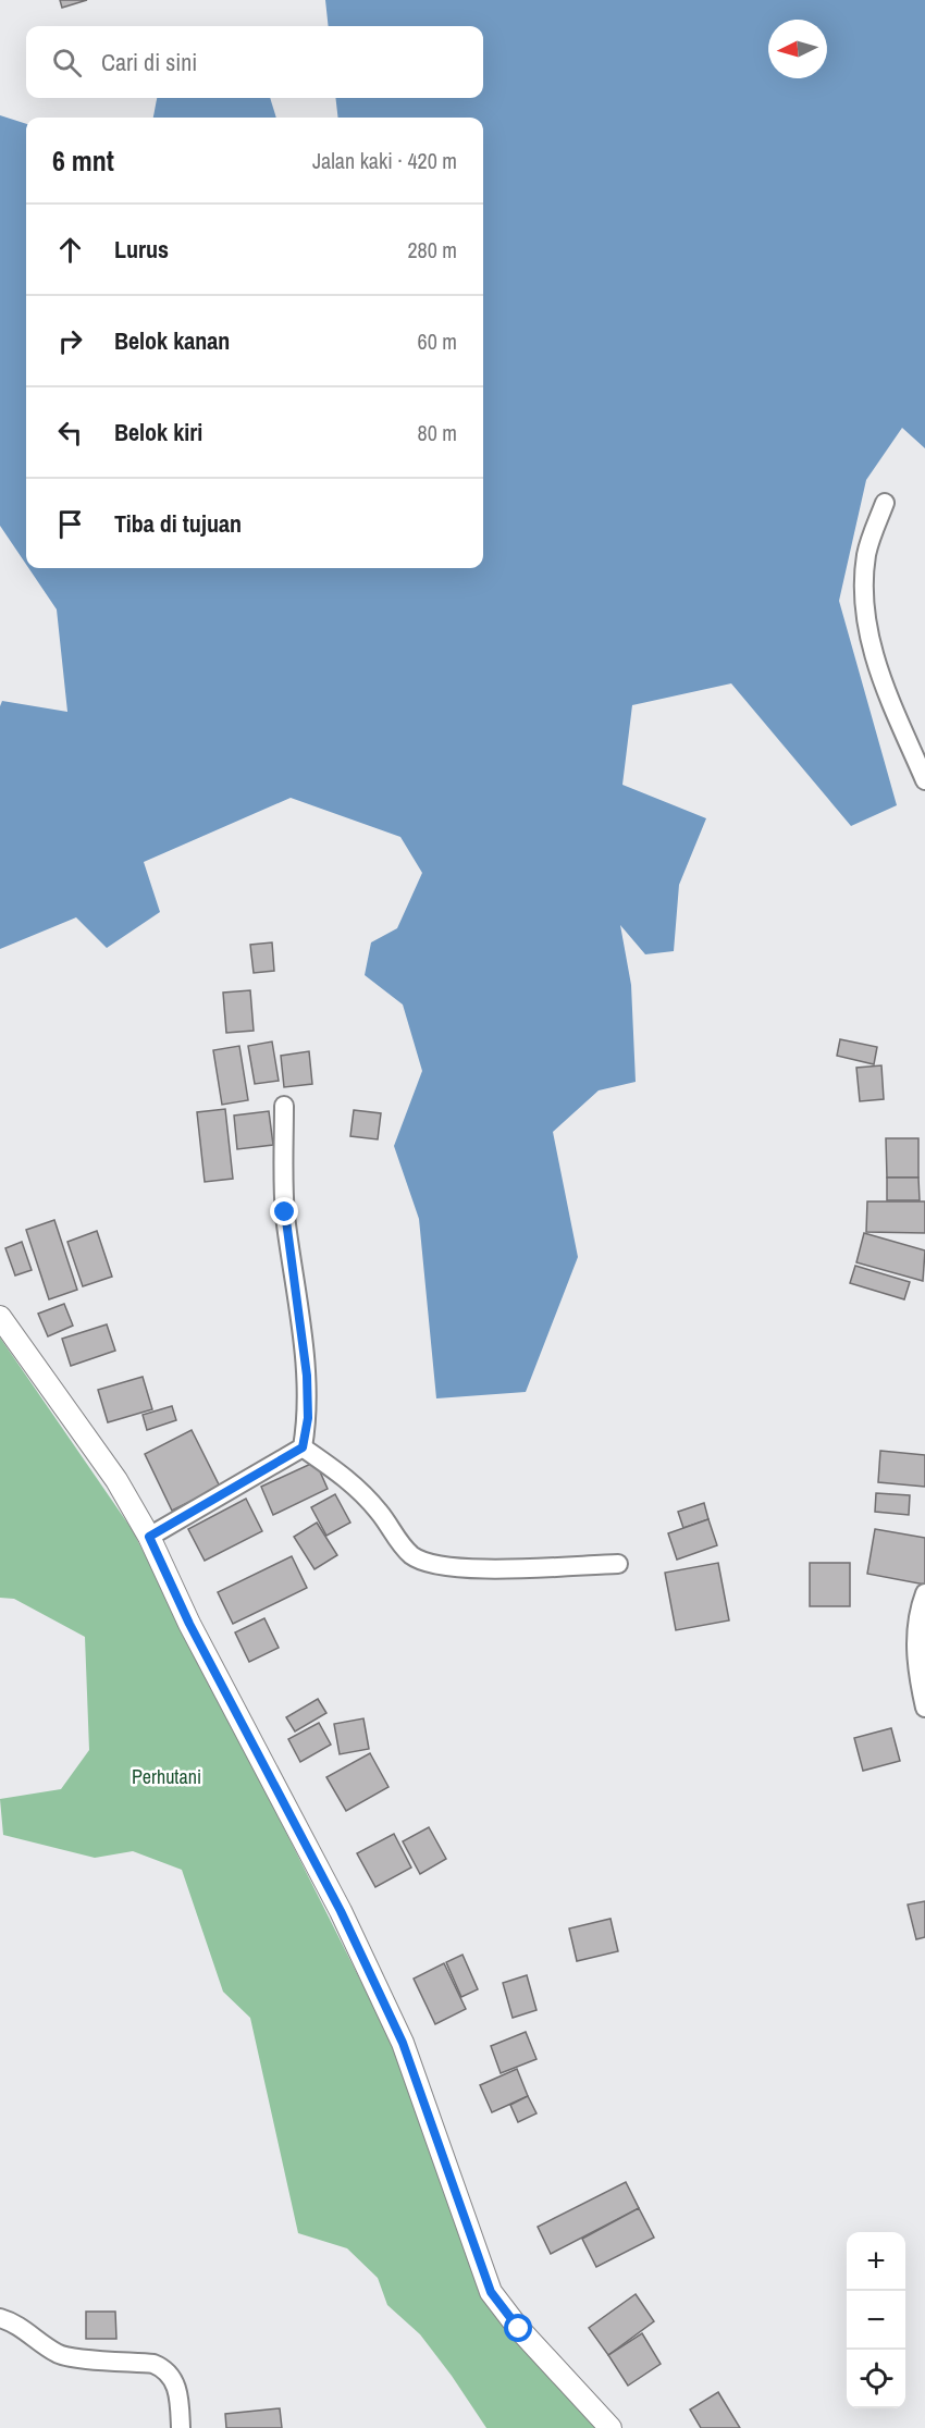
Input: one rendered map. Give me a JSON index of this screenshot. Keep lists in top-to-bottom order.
{
  "parks": ["Perhutani"],
  "north": "left",
  "page": {
    "search": "Cari di sini",
    "heading": ["6 mnt", "Jalan kaki · 420 m"],
    "list": [
      ["Lurus", "280 m"],
      ["Belok kanan", "60 m"],
      ["Belok kiri", "80 m"],
      "Tiba di tujuan"
    ],
    "map_buttons": ["+", "−"]
  }
}
